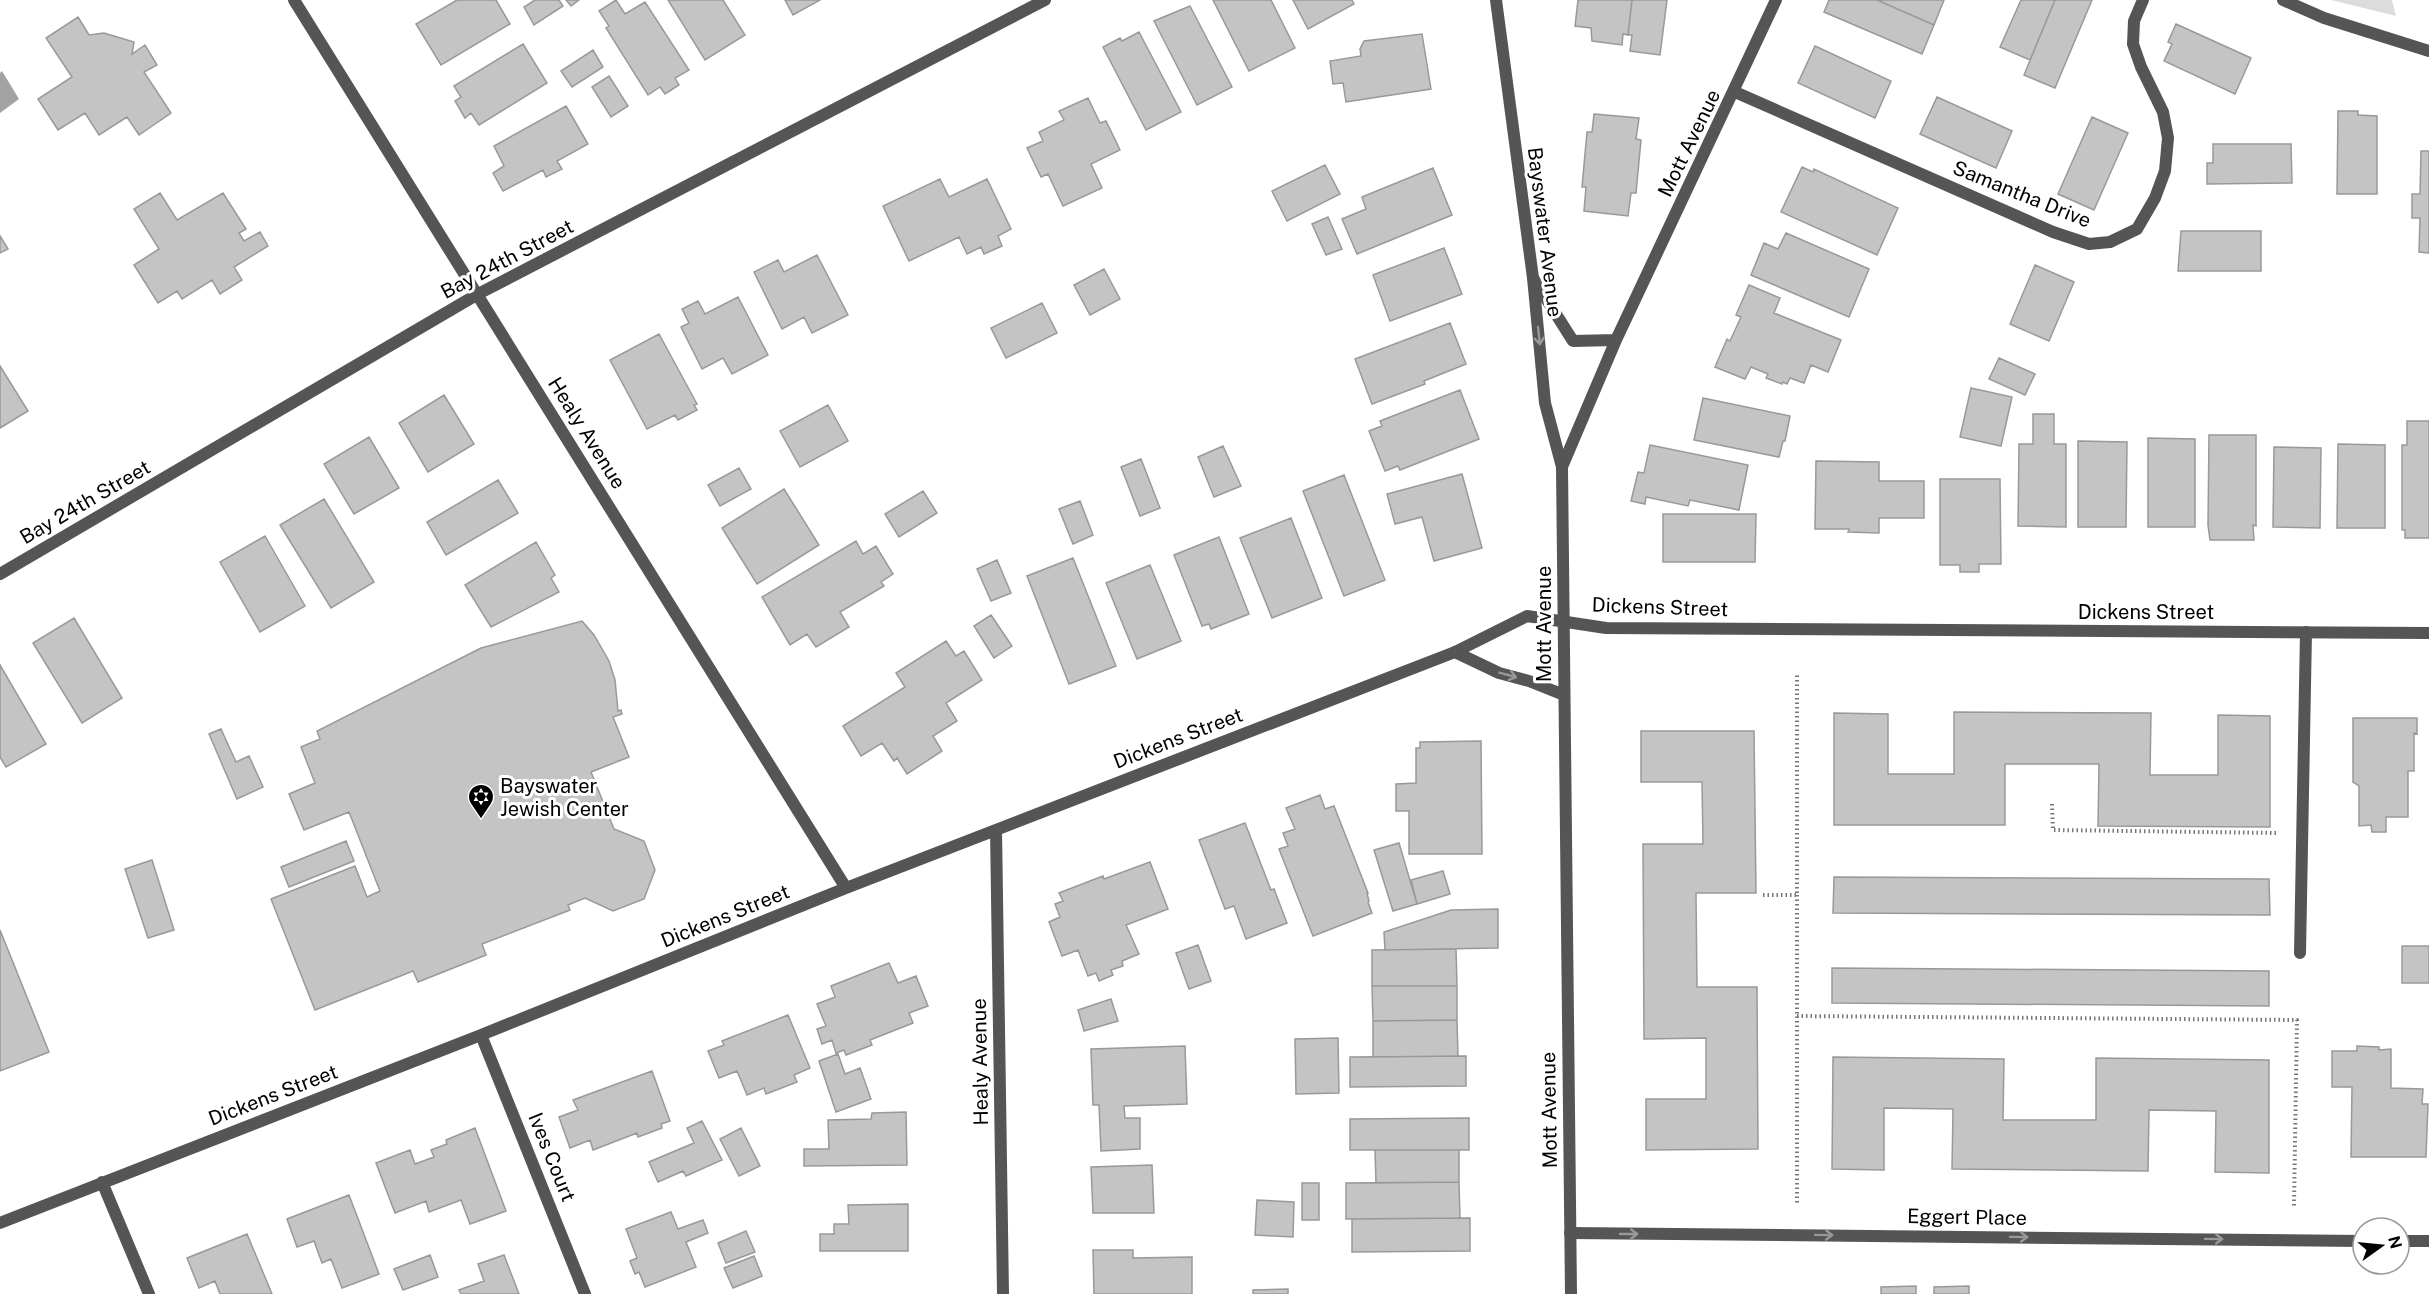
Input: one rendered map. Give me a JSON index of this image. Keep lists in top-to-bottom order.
{
  "streets": {
    "street": [
      "Mott Avenue",
      "Samantha Drive",
      "Bayswater Avenue",
      "Bay 24th Street",
      "Healy Avenue",
      "Dickens Street",
      "Ives Court",
      "Eggert Place"
    ]
  },
  "crossings": [
    ["Mott Avenue", "Samantha Drive"],
    ["Mott Avenue", "Bayswater Avenue"],
    ["Mott Avenue", "Dickens Street"],
    ["Mott Avenue", "Eggert Place"],
    ["Bay 24th Street", "Healy Avenue"],
    ["Healy Avenue", "Dickens Street"],
    ["Dickens Street", "Ives Court"]
  ],
  "one_way": ["Bayswater Avenue", "Eggert Place"],
  "places": {
    "synagogue": ["Bayswater Jewish Center"]
  },
  "north": "right"
}
